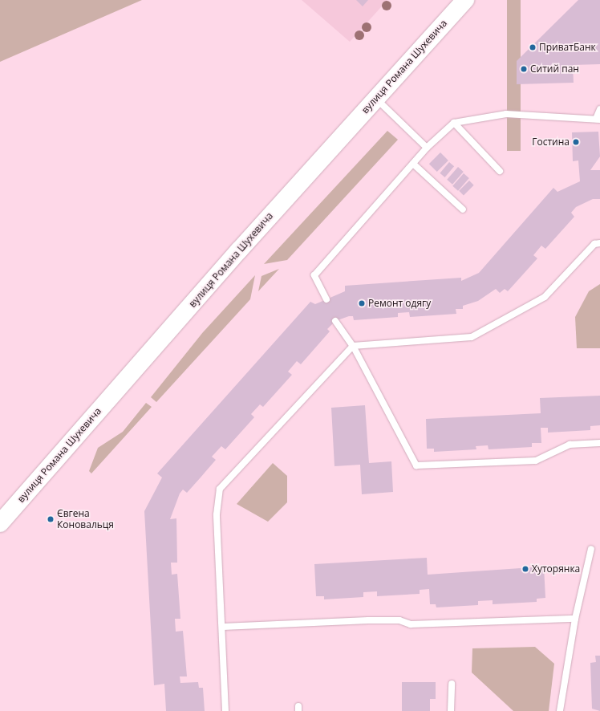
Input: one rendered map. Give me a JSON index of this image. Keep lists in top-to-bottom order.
{
  "streets": {
    "main road": ["вулиця Романа Шухевича"]
  },
  "places": [
    "ПриватБанк",
    "Ситий пан",
    "Гостина",
    "Ремонт одягу",
    "Євгена Коновальця",
    "Хуторянка"
  ]
}
